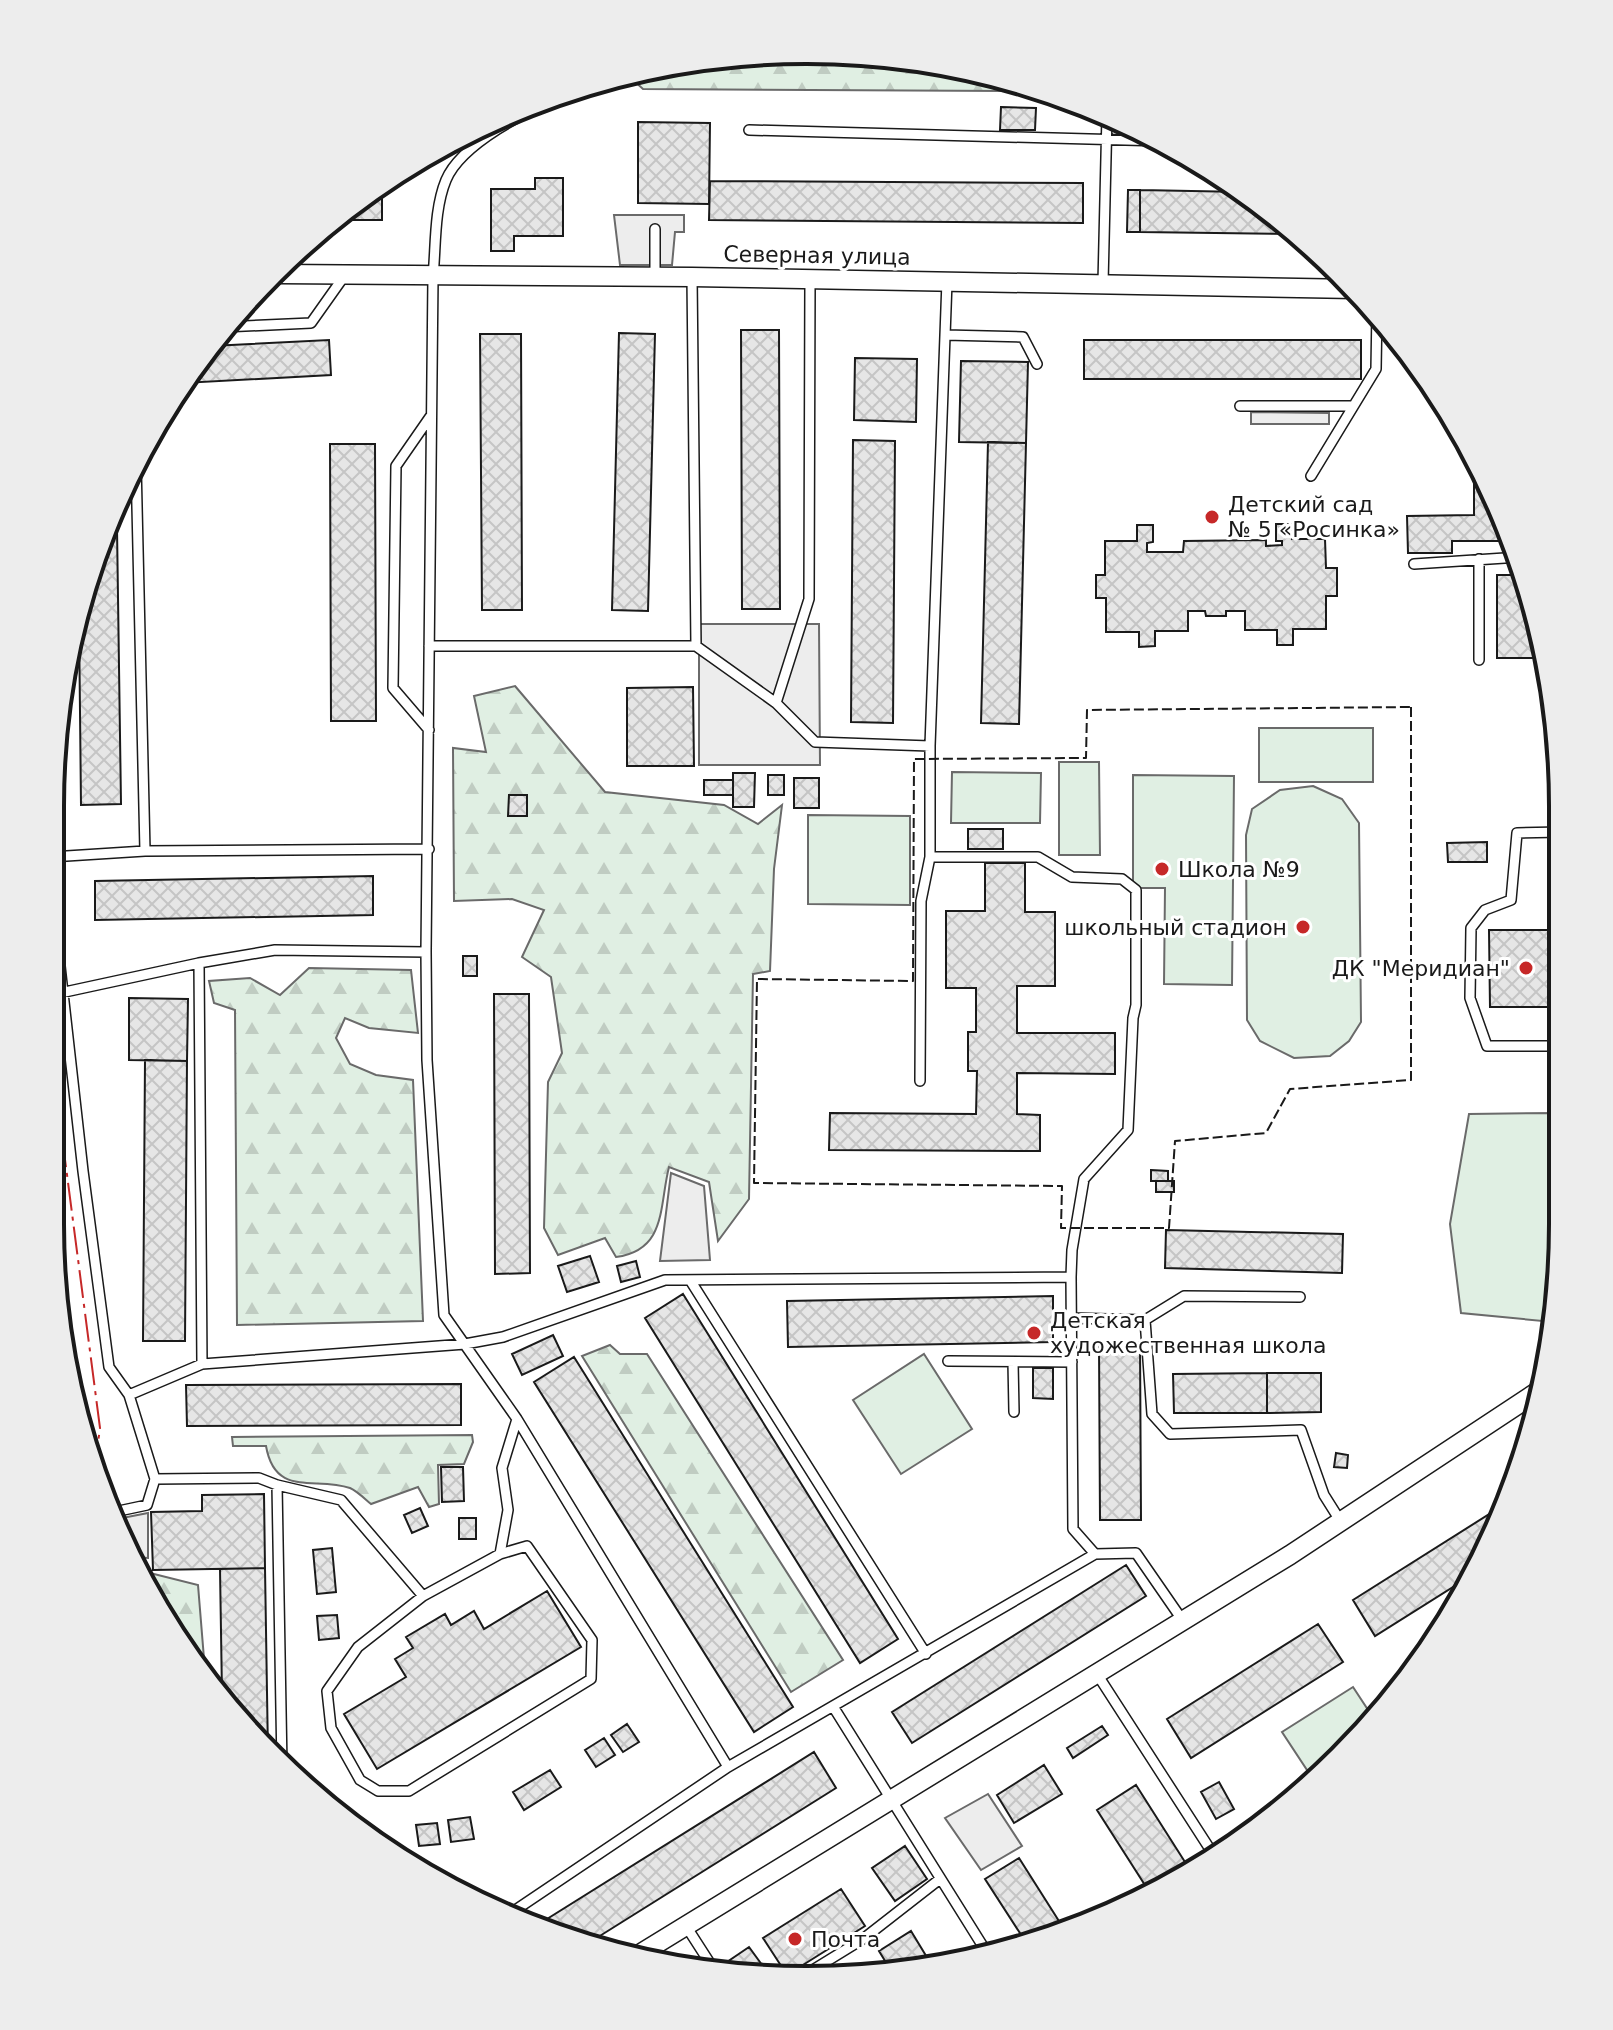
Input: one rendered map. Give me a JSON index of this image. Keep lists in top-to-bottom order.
{
  "streets": {
    "street": ["Северная улица"]
  },
  "places": [
    "Детский сад № 5 «Росинка»",
    "Школа №9",
    "школьный стадион",
    "ДК \"Меридиан\"",
    "Детская художественная школа",
    "Почта"
  ]
}
